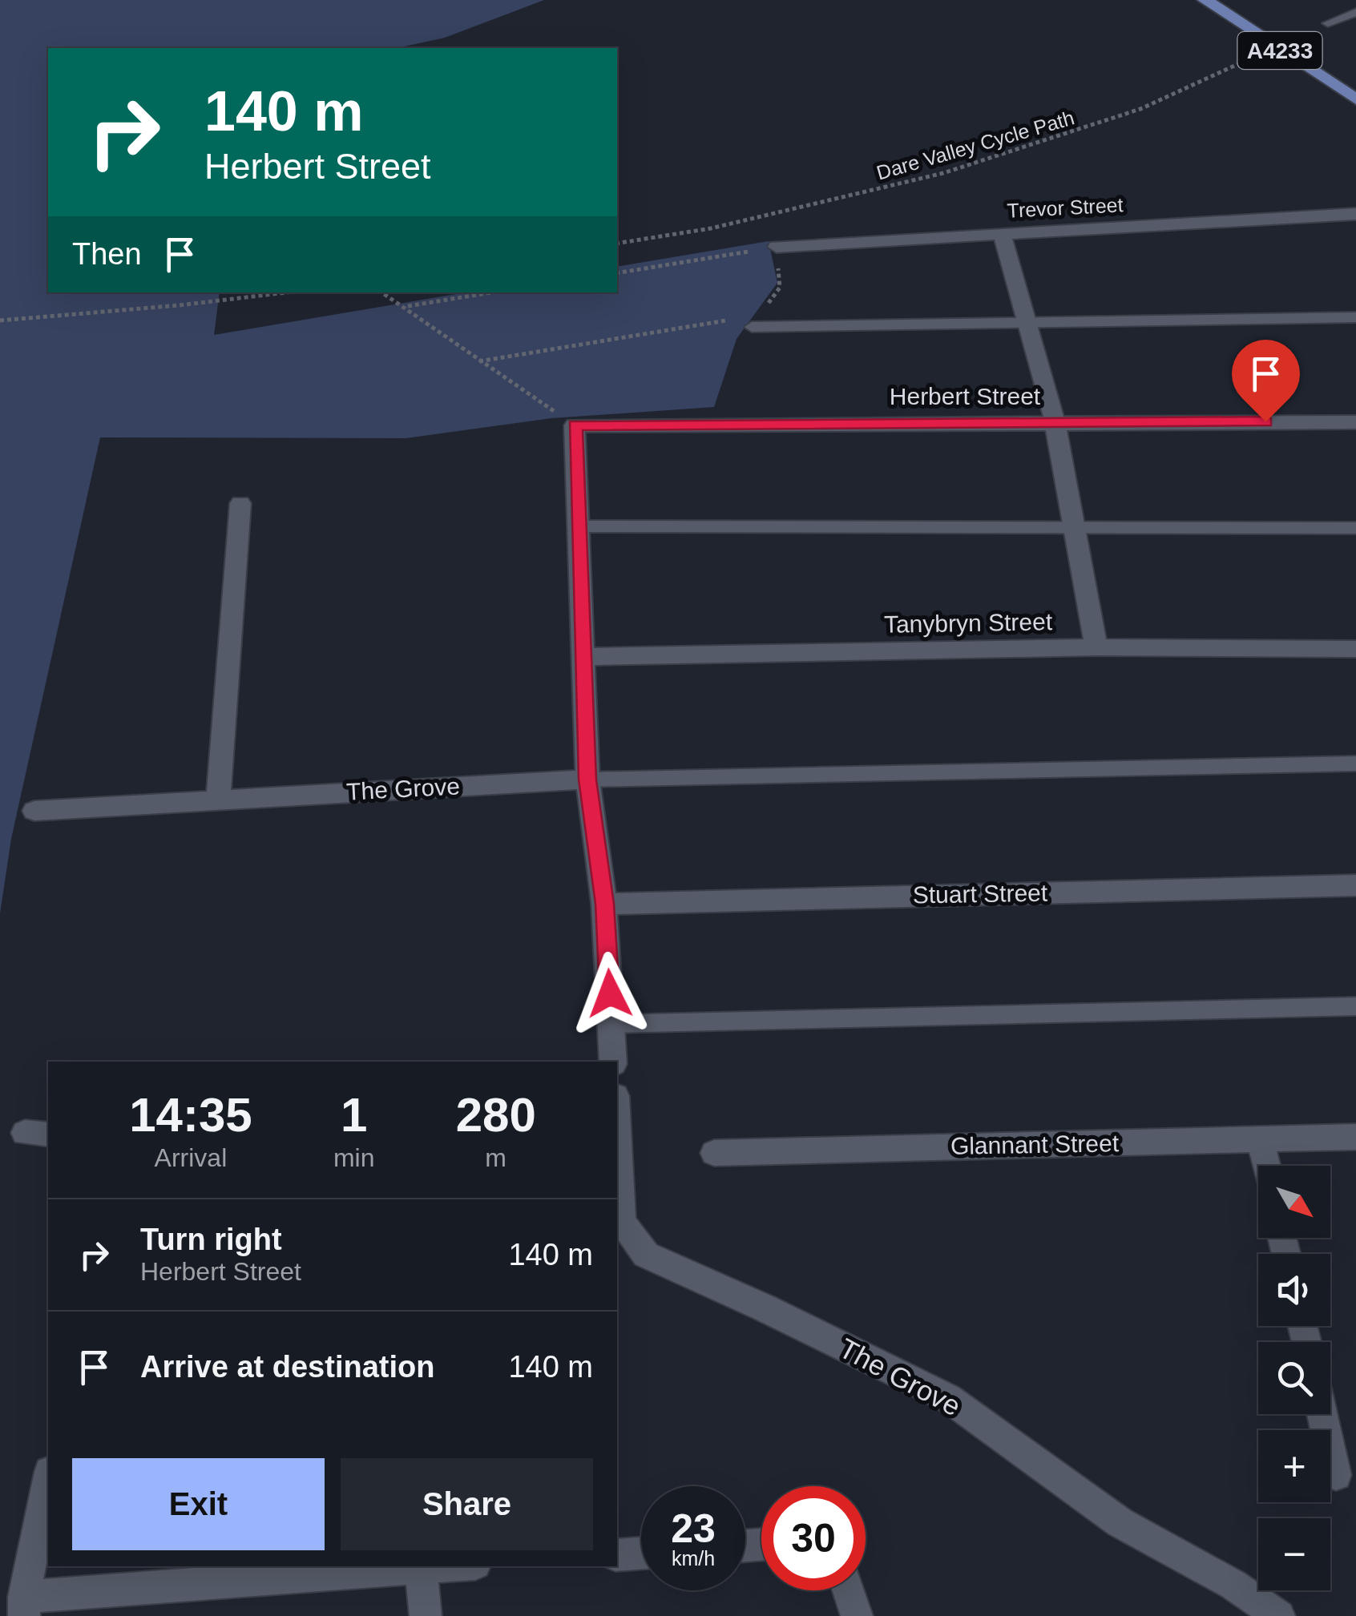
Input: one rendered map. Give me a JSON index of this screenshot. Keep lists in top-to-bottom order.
{
  "streets": {
    "main road": ["A4233"],
    "street": [
      "Trevor Street",
      "Herbert Street",
      "Tanybryn Street",
      "The Grove",
      "Stuart Street",
      "Glannant Street"
    ],
    "path": ["Dare Valley Cycle Path"]
  },
  "crossings": [
    ["A4233", "Dare Valley Cycle Path"]
  ],
  "north": "bottom right",
  "page": {
    "turn": ["140 m", "Herbert Street"],
    "then": "Then",
    "eta": [
      "14:35",
      "Arrival",
      "1",
      "min",
      "280",
      "m"
    ],
    "map_buttons": ["+", "−"],
    "list": [
      {
        "name": "Turn right",
        "note": "Herbert Street",
        "value": "140 m"
      },
      {
        "name": "Arrive at destination",
        "value": "140 m"
      }
    ],
    "buttons": ["Exit", "Share"],
    "speed": "23 km/h",
    "limit": "30"
  }
}
